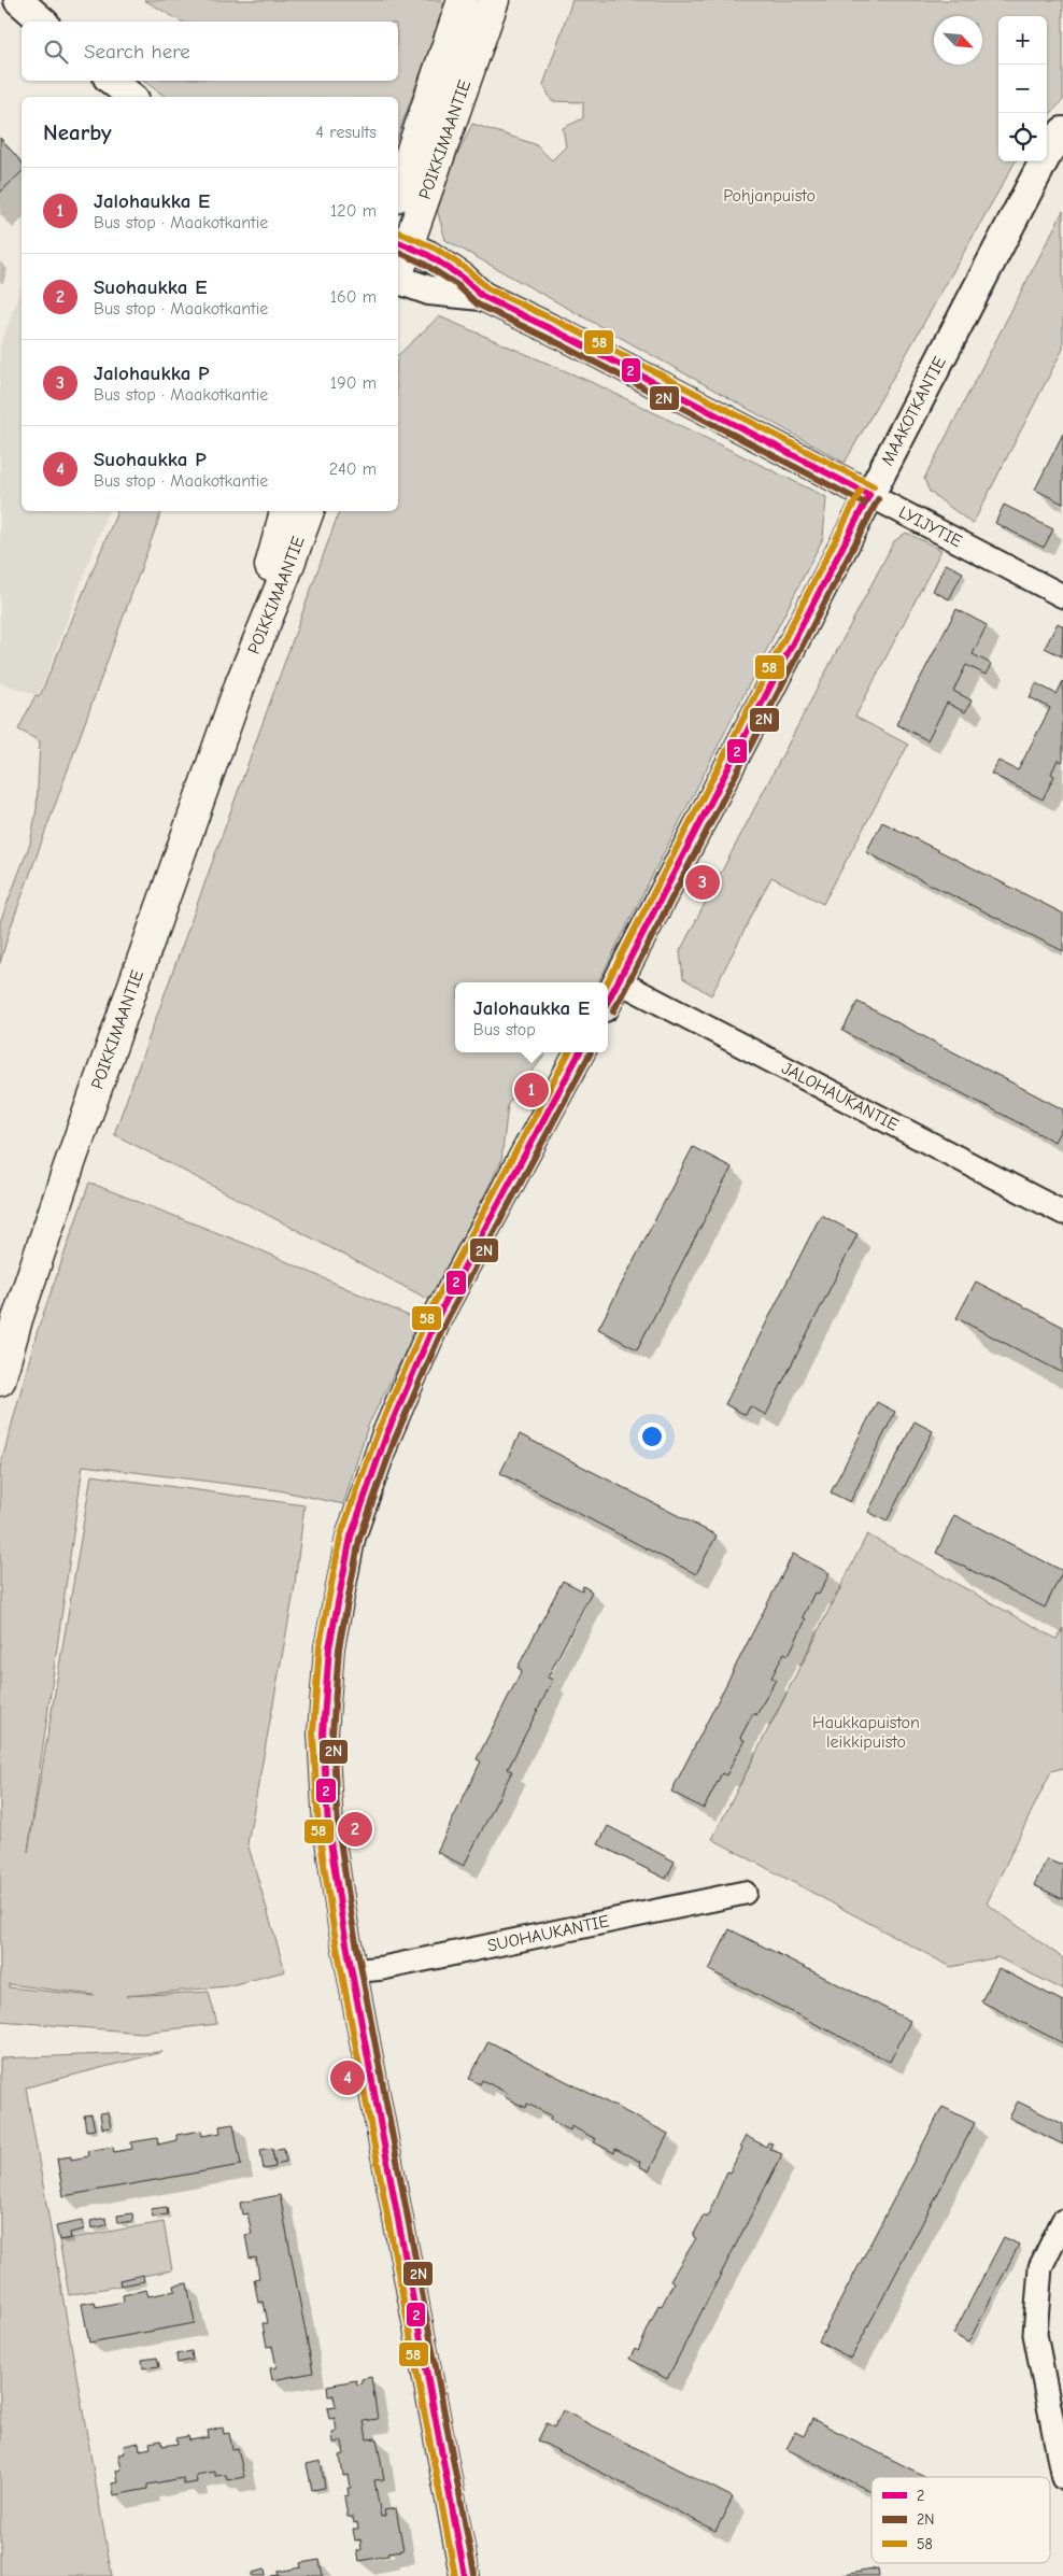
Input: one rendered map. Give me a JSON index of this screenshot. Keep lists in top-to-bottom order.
{
  "streets": {
    "main road": ["POIKKIMAANTIE"],
    "street": [
      "MAAKOTKANTIE",
      "LYIJYTIE",
      "JALOHAUKANTIE",
      "SUOHAUKANTIE"
    ]
  },
  "crossings": [
    ["POIKKIMAANTIE", "LYIJYTIE"],
    ["MAAKOTKANTIE", "LYIJYTIE"],
    ["MAAKOTKANTIE", "JALOHAUKANTIE"]
  ],
  "parks": ["Pohjanpuisto", "Haukkapuiston leikkipuisto"],
  "lines": ["transit line 58", "transit line 2", "transit line 2N"],
  "legend": ["2", "2N", "58"],
  "north": "bottom right",
  "page": {
    "map_buttons": ["+", "−"],
    "search": "Search here",
    "heading": ["Nearby", "4 results"],
    "list": [
      {
        "mark": "1",
        "name": "Jalohaukka E",
        "note": "Bus stop · Maakotkantie",
        "value": "120 m"
      },
      {
        "mark": "2",
        "name": "Suohaukka E",
        "note": "Bus stop · Maakotkantie",
        "value": "160 m"
      },
      {
        "mark": "3",
        "name": "Jalohaukka P",
        "note": "Bus stop · Maakotkantie",
        "value": "190 m"
      },
      {
        "mark": "4",
        "name": "Suohaukka P",
        "note": "Bus stop · Maakotkantie",
        "value": "240 m"
      }
    ],
    "pins": [
      "3",
      "1",
      "2",
      "4"
    ],
    "popup": ["Jalohaukka E", "Bus stop"]
  }
}
